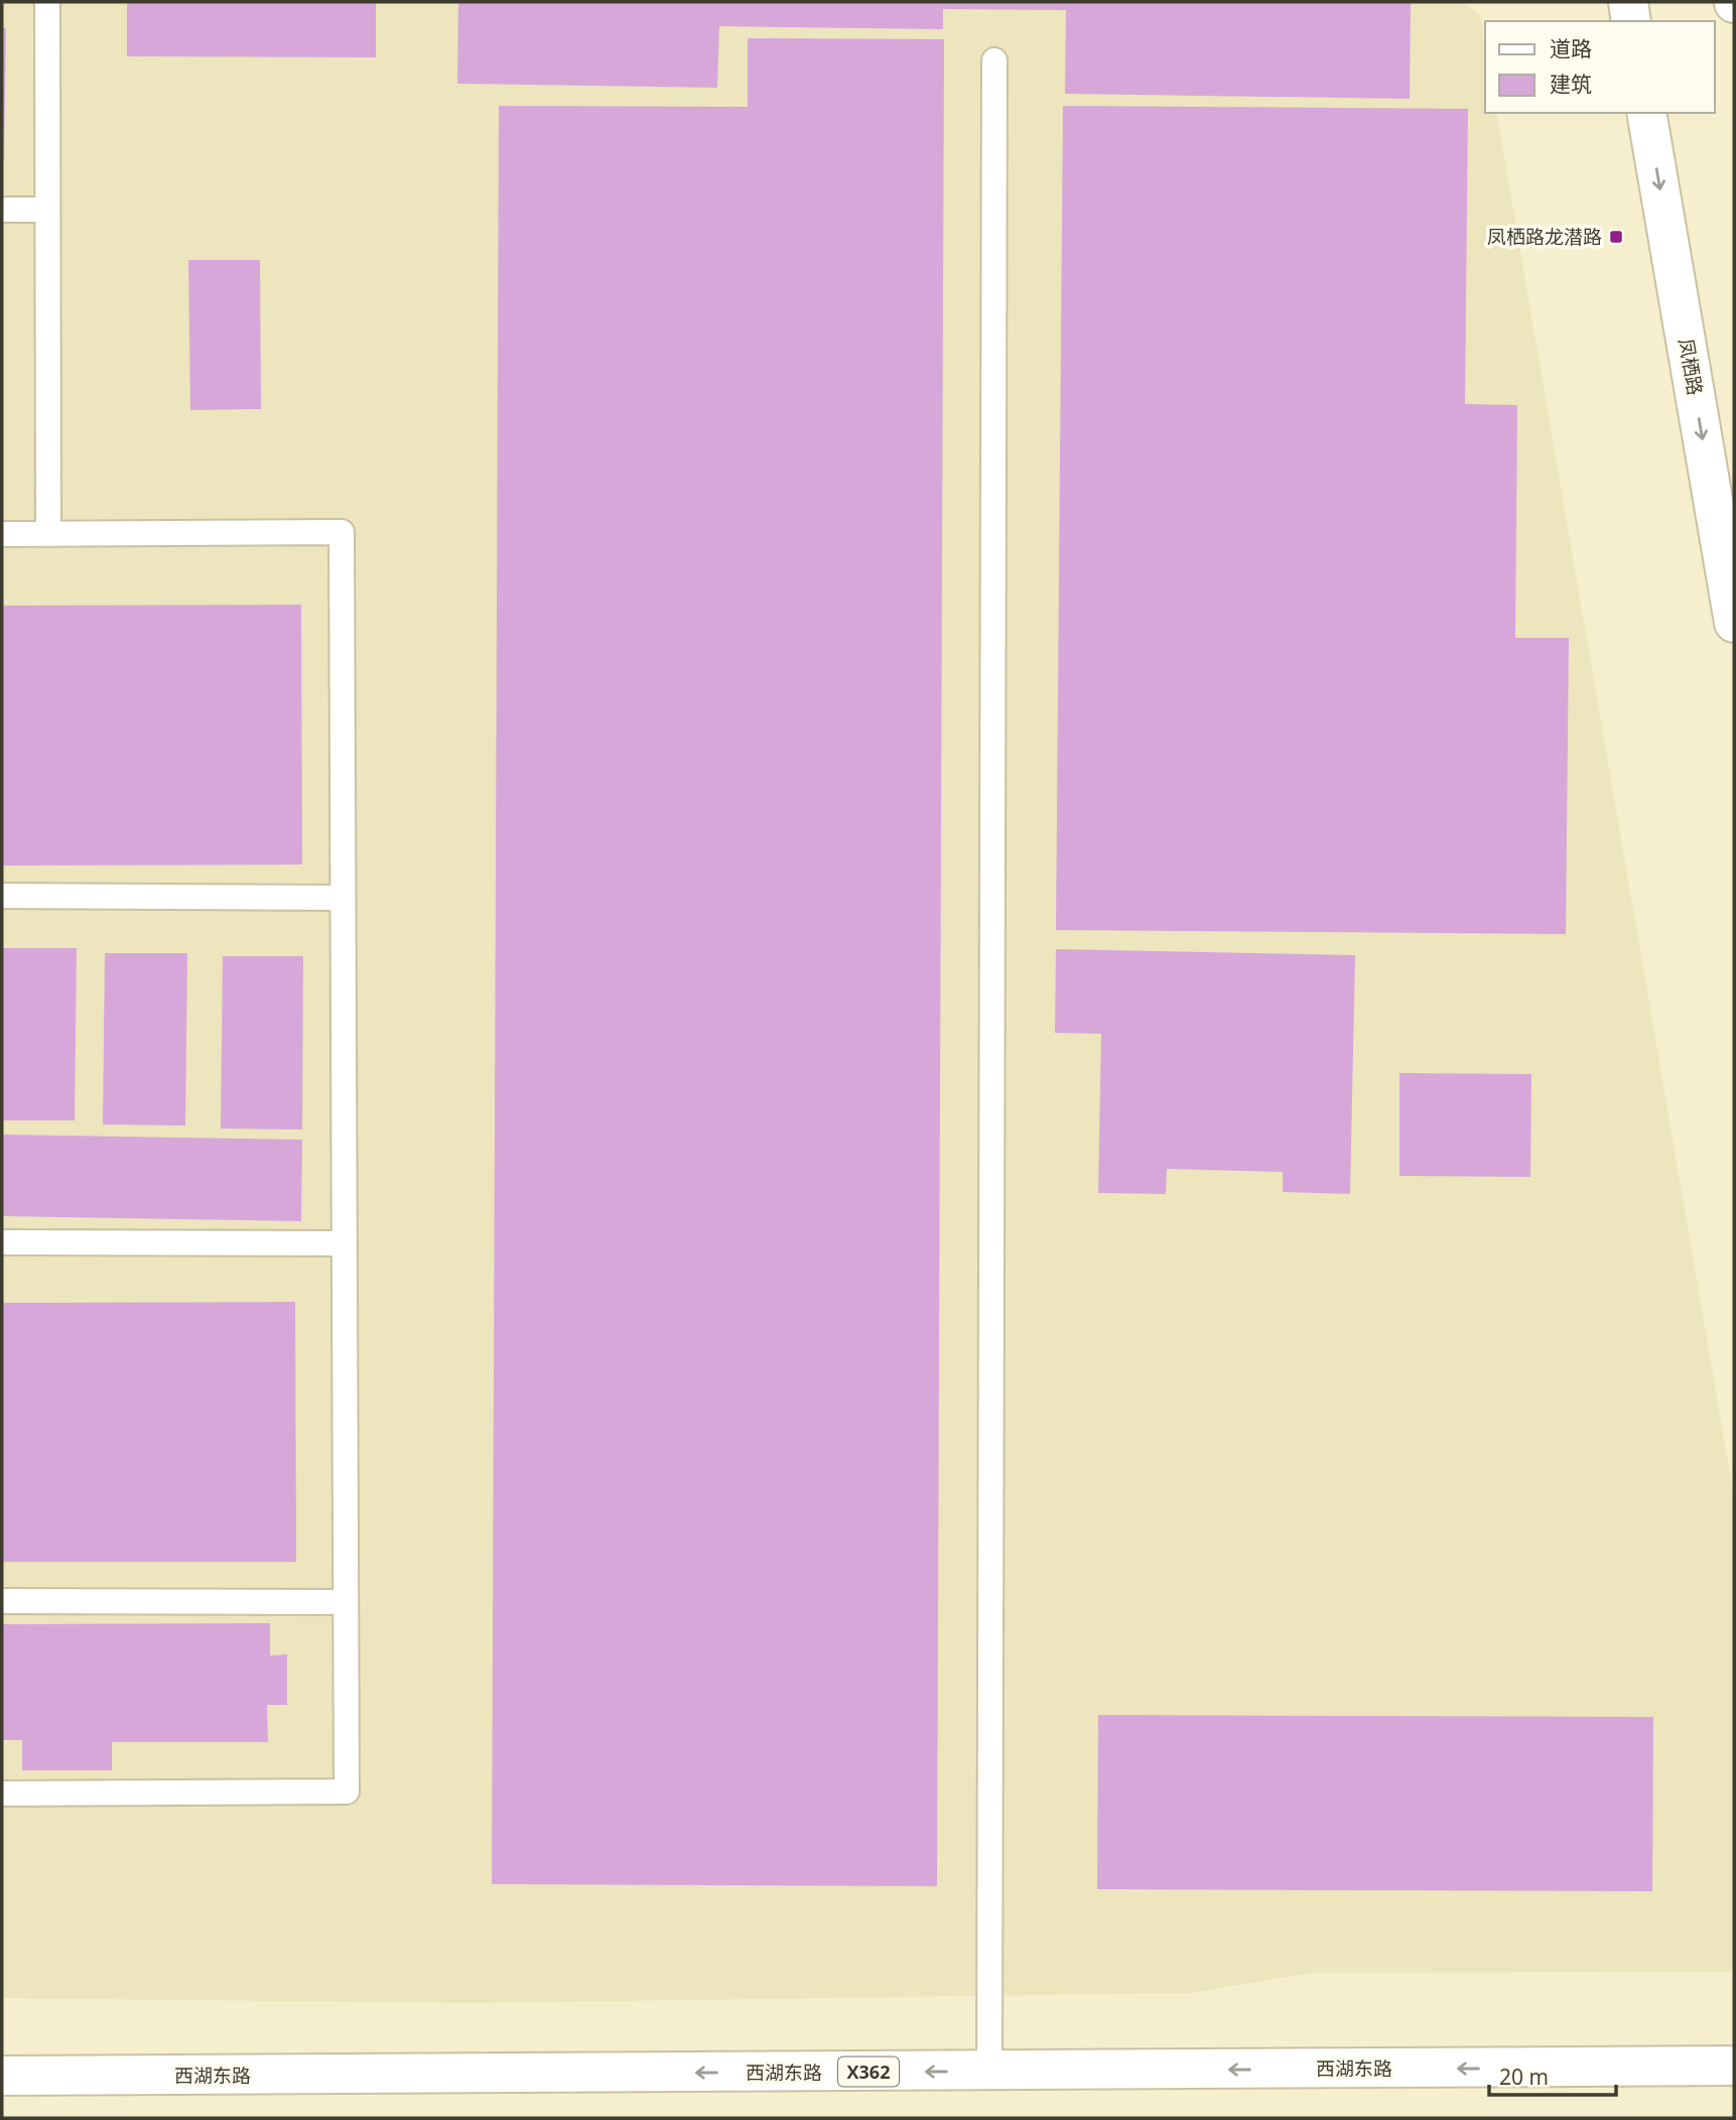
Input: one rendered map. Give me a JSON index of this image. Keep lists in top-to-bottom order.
{
  "streets": {
    "main road": ["凤栖路", "西湖东路", "X362"]
  },
  "one_way": ["凤栖路", "西湖东路"],
  "places": {
    "transit": ["凤栖路龙潜路"]
  },
  "legend": ["道路", "建筑"],
  "scale_bar": "20 m"
}
